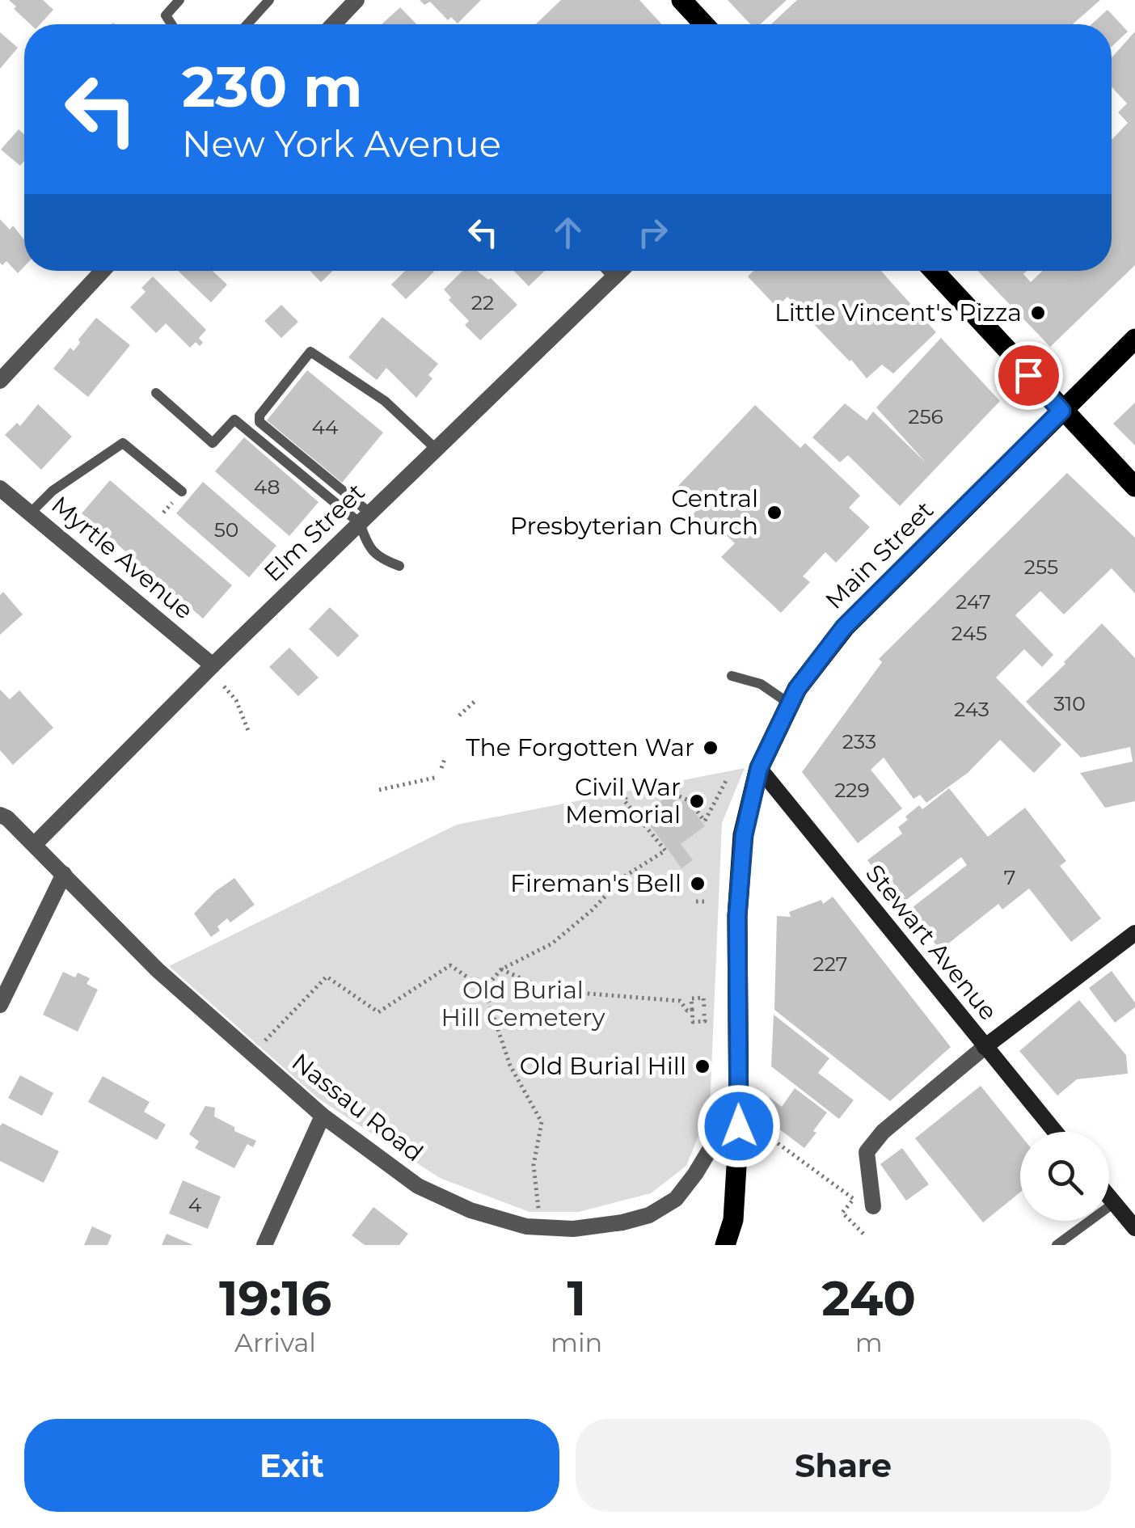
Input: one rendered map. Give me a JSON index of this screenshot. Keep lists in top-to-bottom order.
{
  "streets": {
    "main road": ["Main Street"],
    "street": [
      "Elm Street",
      "Myrtle Avenue",
      "Stewart Avenue",
      "Nassau Road"
    ]
  },
  "crossings": [
    ["Elm Street", "Myrtle Avenue"],
    ["Elm Street", "Nassau Road"],
    ["Main Street", "Stewart Avenue"],
    ["Main Street", "Nassau Road"]
  ],
  "parks": ["Old Burial Hill Cemetery"],
  "places": [
    "Little Vincent's Pizza",
    "Central Presbyterian Church",
    "The Forgotten War",
    "Civil War Memorial",
    "Fireman's Bell",
    "Old Burial Hill"
  ],
  "house_numbers": [
    "22",
    "256",
    "44",
    "48",
    "50",
    "255",
    "247",
    "245",
    "310",
    "243",
    "233",
    "229",
    "7",
    "227",
    "4"
  ],
  "page": {
    "turn": ["230 m", "New York Avenue"],
    "eta": [
      "19:16",
      "Arrival",
      "1",
      "min",
      "240",
      "m"
    ],
    "buttons": ["Exit", "Share"]
  }
}
